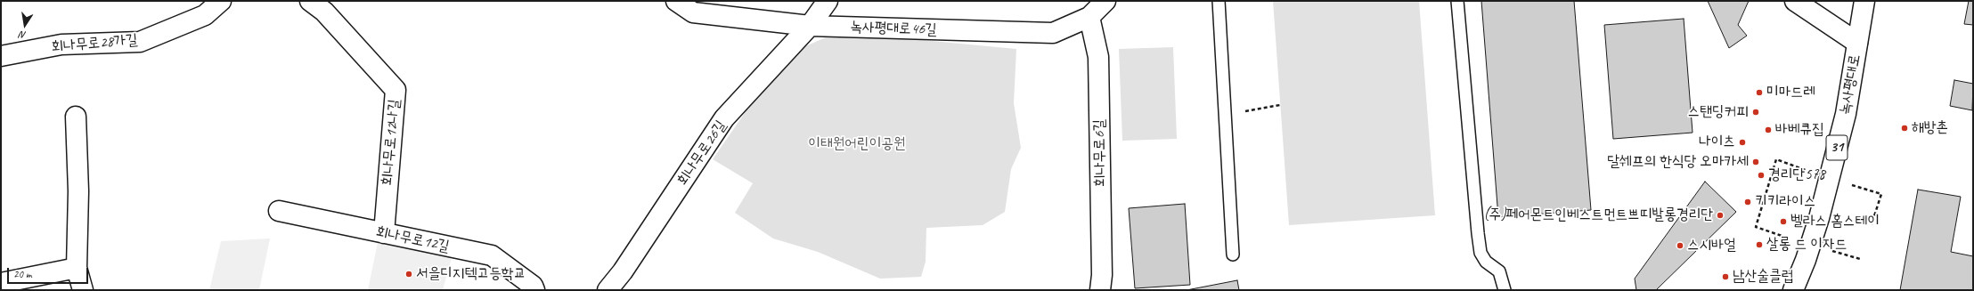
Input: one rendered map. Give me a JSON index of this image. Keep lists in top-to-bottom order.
{
  "streets": {
    "street": [
      "녹사평대로46길",
      "회나무로28가길",
      "녹사평대로",
      "회나무로12나길",
      "31",
      "회나무로26길",
      "회나무로6길",
      "회나무로12길"
    ]
  },
  "crossings": [
    ["녹사평대로46길", "회나무로26길"],
    ["녹사평대로46길", "회나무로6길"],
    ["회나무로12나길", "회나무로12길"]
  ],
  "parks": ["이태원어린이공원"],
  "places": [
    "미마드레",
    "스탠딩커피",
    "해방촌",
    "바베큐집",
    "나이츠",
    "달쉐프의 한식당 오마카세",
    "경리단578",
    "키키라이스",
    "(주)페어몬트인베스트먼트쁘띠발롱경리단",
    "벨라스 홈스테이",
    "살롱 드 이자드",
    "스시바얼",
    "서을디지텍고등학교",
    "남산술클럽"
  ],
  "scale_bar": "20 m",
  "north": "bottom"
}
